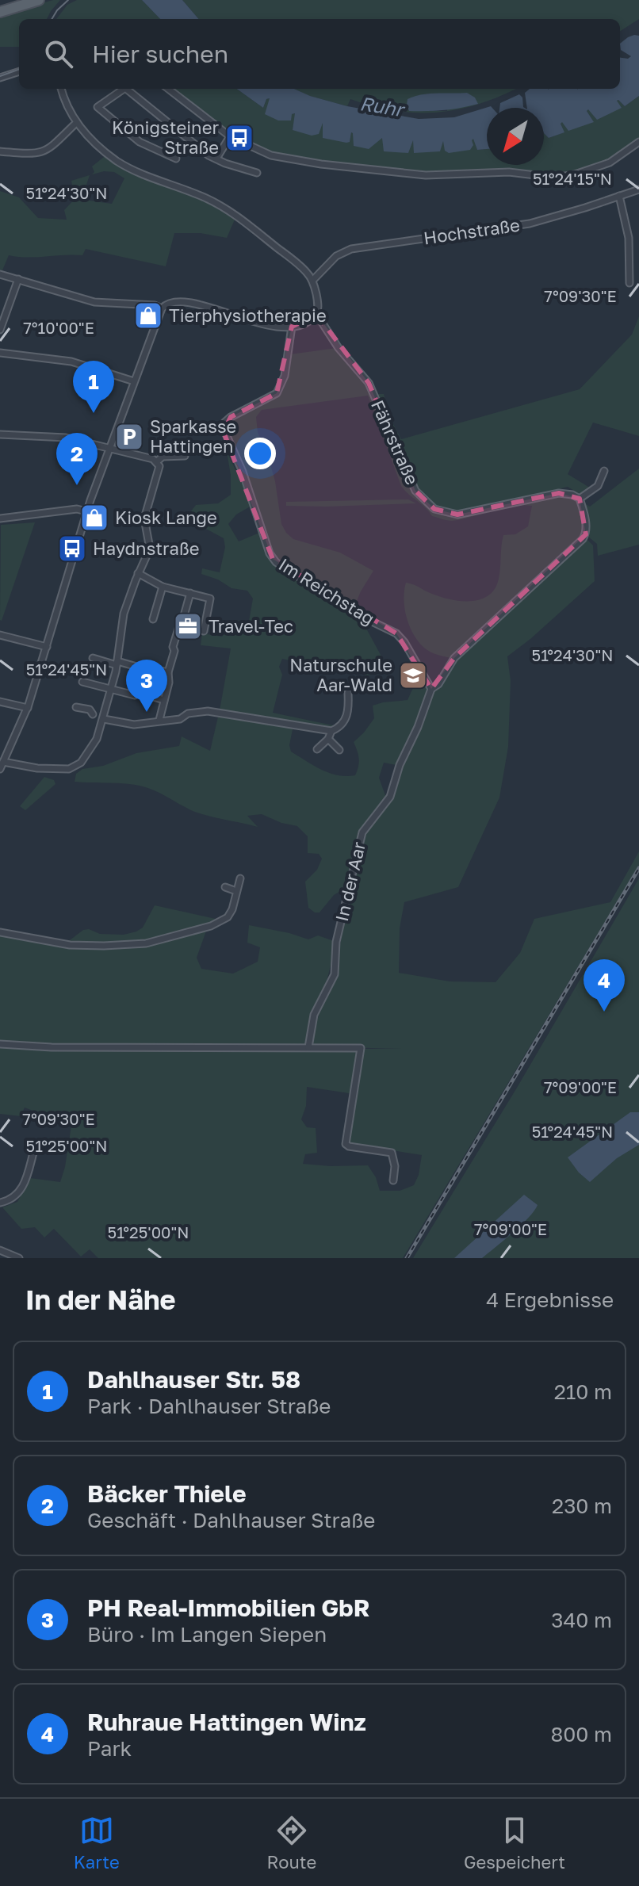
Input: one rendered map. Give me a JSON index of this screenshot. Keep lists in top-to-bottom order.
{
  "streets": {
    "street": [
      "Hochstraße",
      "Fährstraße",
      "Im Reichstag",
      "In der Aar"
    ]
  },
  "crossings": [
    ["Im Reichstag", "In der Aar"]
  ],
  "water": ["Ruhr"],
  "places": {
    "bus stop": ["Königsteiner Straße", "Haydnstraße"],
    "shop": ["Tierphysiotherapie", "Kiosk Lange"],
    "parking": ["Sparkasse Hattingen"],
    "office": ["Travel-Tec"],
    "school or university": ["Naturschule Aar-Wald"]
  },
  "north": "bottom left",
  "page": {
    "search": "Hier suchen",
    "pins": [
      "1",
      "2",
      "3",
      "4"
    ],
    "heading": ["In der Nähe", "4 Ergebnisse"],
    "list": [
      {
        "mark": "1",
        "name": "Dahlhauser Str. 58",
        "note": "Park · Dahlhauser Straße",
        "value": "210 m"
      },
      {
        "mark": "2",
        "name": "Bäcker Thiele",
        "note": "Geschäft · Dahlhauser Straße",
        "value": "230 m"
      },
      {
        "mark": "3",
        "name": "PH Real-Immobilien GbR",
        "note": "Büro · Im Langen Siepen",
        "value": "340 m"
      },
      {
        "mark": "4",
        "name": "Ruhraue Hattingen Winz",
        "note": "Park",
        "value": "800 m"
      }
    ],
    "nav": ["Karte", "Route", "Gespeichert"]
  },
  "coordinates": [
    "51°24'15\"N",
    "51°24'30\"N",
    "7°09'30\"E",
    "7°10'00\"E",
    "51°24'45\"N",
    "7°09'00\"E",
    "51°25'00\"N"
  ]
}
